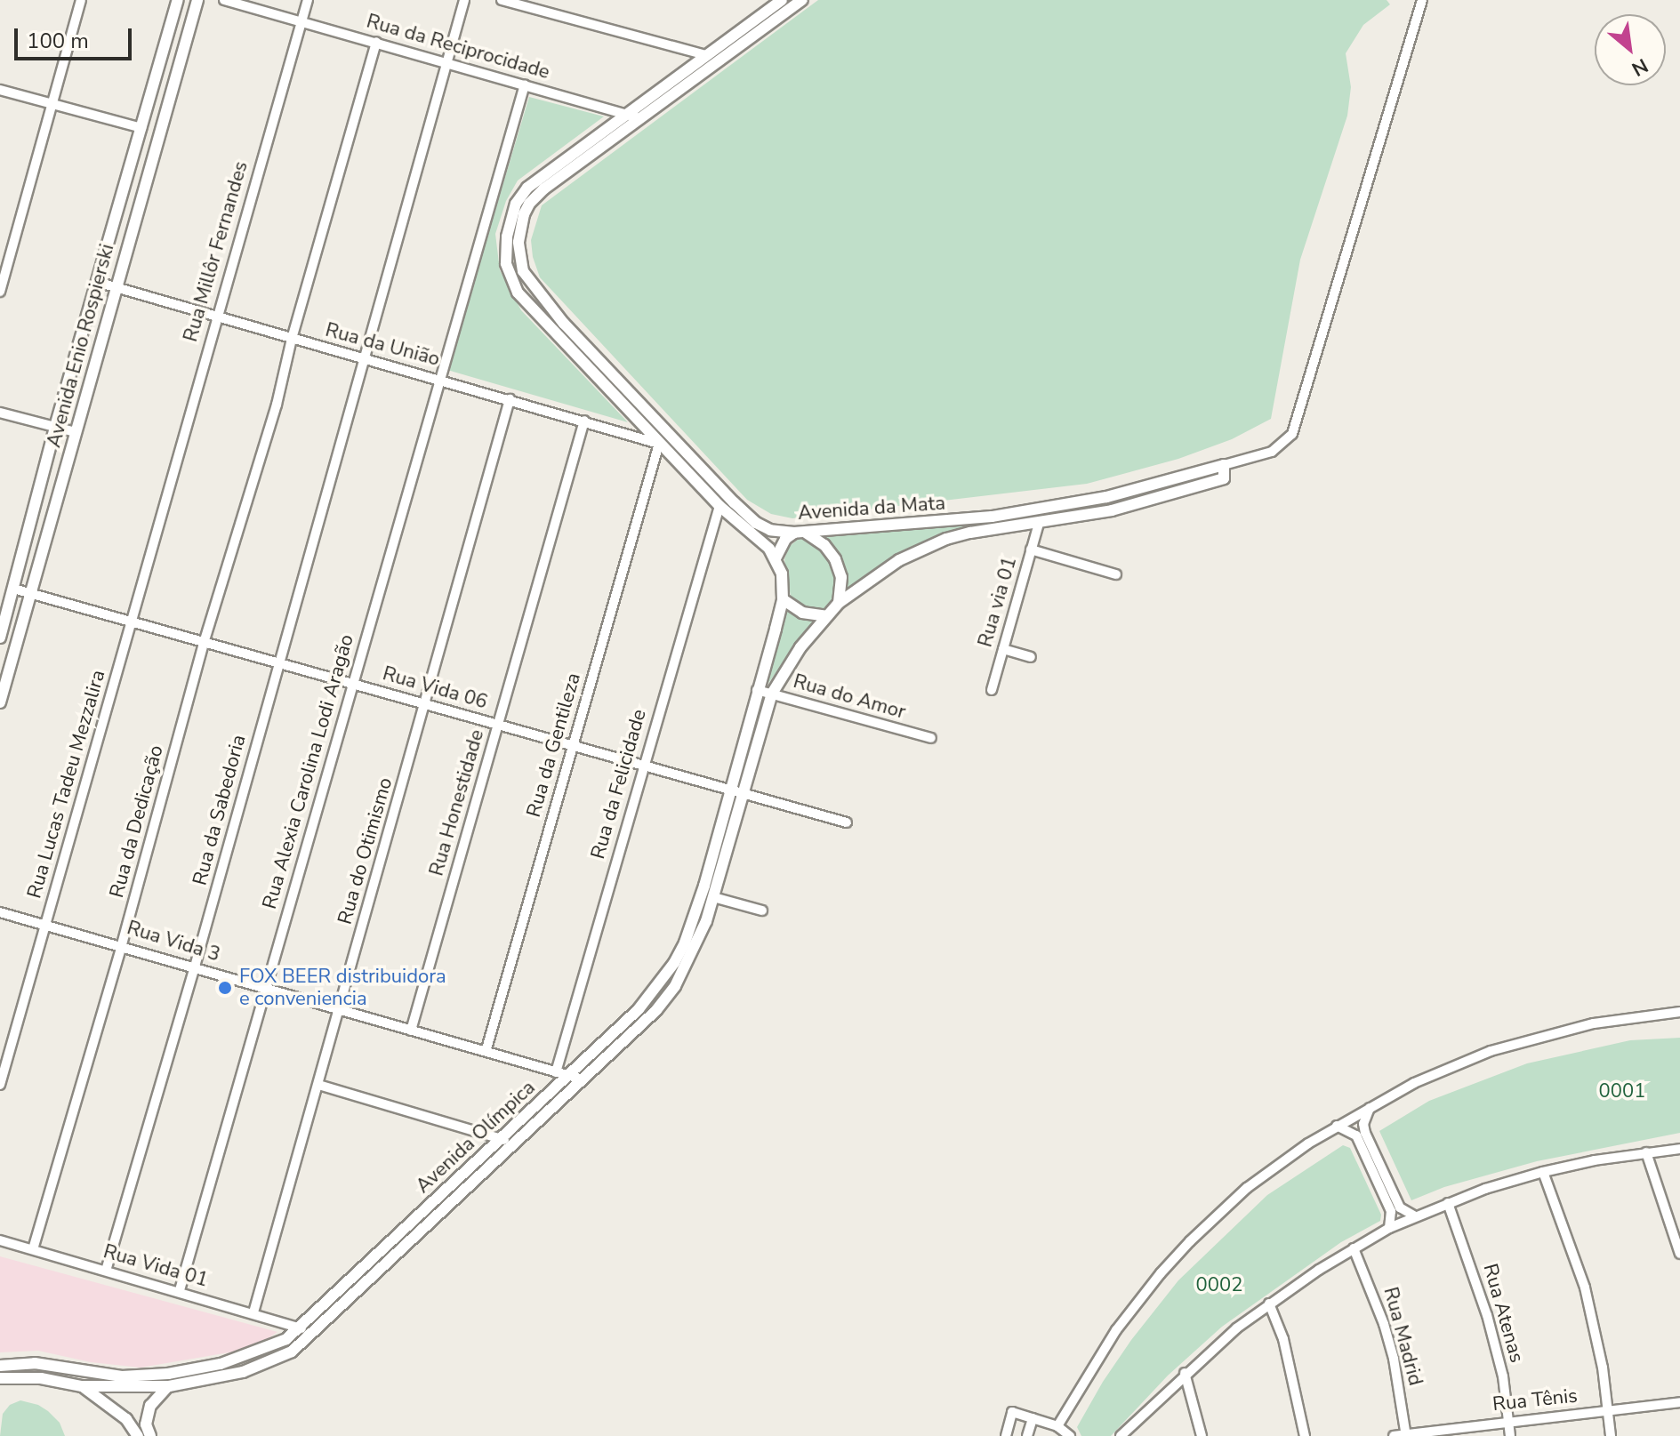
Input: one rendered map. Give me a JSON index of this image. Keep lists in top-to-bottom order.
{
  "streets": {
    "street": [
      "Rua da Reciprocidade",
      "Rua Millôr Fernandes",
      "Rua da União",
      "Avenida Enio Rospierski",
      "Avenida da Mata",
      "Rua via 01",
      "Rua Vida 06",
      "Rua do Amor",
      "Rua da Gentileza",
      "Rua Alexia Carolina Lodi Aragão",
      "Rua Lucas Tadeu Mezzalira",
      "Rua da Felicidade",
      "Rua Honestidade",
      "Rua da Sabedoria",
      "Rua da Dedicação",
      "Rua do Otimismo",
      "Rua Vida 3",
      "Avenida Olímpica",
      "Rua Vida 01",
      "Rua Atenas",
      "Rua Madrid",
      "Rua Tênis"
    ]
  },
  "crossings": [
    ["Rua da Reciprocidade", "Rua Millôr Fernandes"],
    ["Rua da Reciprocidade", "Avenida da Mata"],
    ["Rua da Reciprocidade", "Rua Alexia Carolina Lodi Aragão"],
    ["Rua da Reciprocidade", "Rua da Sabedoria"],
    ["Rua da Reciprocidade", "Rua da Dedicação"],
    ["Rua Millôr Fernandes", "Rua da União"],
    ["Rua Millôr Fernandes", "Rua Lucas Tadeu Mezzalira"],
    ["Rua da União", "Avenida Enio Rospierski"],
    ["Rua da União", "Rua da Gentileza"],
    ["Rua da União", "Rua Alexia Carolina Lodi Aragão"],
    ["Rua da União", "Rua Honestidade"],
    ["Rua da União", "Rua da Sabedoria"],
    ["Rua da União", "Rua da Dedicação"],
    ["Rua da União", "Rua do Otimismo"],
    ["Avenida Enio Rospierski", "Rua Vida 06"],
    ["Avenida da Mata", "Rua via 01"],
    ["Avenida da Mata", "Avenida Olímpica"],
    ["Rua Vida 06", "Rua da Gentileza"],
    ["Rua Vida 06", "Rua Alexia Carolina Lodi Aragão"],
    ["Rua Vida 06", "Rua Lucas Tadeu Mezzalira"],
    ["Rua Vida 06", "Rua da Felicidade"],
    ["Rua Vida 06", "Rua Honestidade"],
    ["Rua Vida 06", "Rua da Sabedoria"],
    ["Rua Vida 06", "Rua da Dedicação"],
    ["Rua Vida 06", "Rua do Otimismo"],
    ["Rua Vida 06", "Avenida Olímpica"],
    ["Rua do Amor", "Avenida Olímpica"],
    ["Rua da Gentileza", "Rua Vida 3"],
    ["Rua Alexia Carolina Lodi Aragão", "Rua Vida 3"],
    ["Rua Alexia Carolina Lodi Aragão", "Rua Vida 01"],
    ["Rua Lucas Tadeu Mezzalira", "Rua Vida 3"],
    ["Rua da Felicidade", "Rua Vida 3"],
    ["Rua da Felicidade", "Avenida Olímpica"],
    ["Rua Honestidade", "Rua Vida 3"],
    ["Rua da Sabedoria", "Rua Vida 3"],
    ["Rua da Sabedoria", "Rua Vida 01"],
    ["Rua da Dedicação", "Rua Vida 3"],
    ["Rua da Dedicação", "Rua Vida 01"],
    ["Rua do Otimismo", "Rua Vida 3"],
    ["Rua do Otimismo", "Rua Vida 01"],
    ["Rua Vida 3", "Avenida Olímpica"],
    ["Avenida Olímpica", "Rua Vida 01"],
    ["Rua Atenas", "Rua Tênis"],
    ["Rua Madrid", "Rua Tênis"]
  ],
  "parks": ["0001", "0002"],
  "places": ["FOX BEER distribuidora e conveniencia"],
  "scale_bar": "100 m",
  "north": "bottom right"
}
